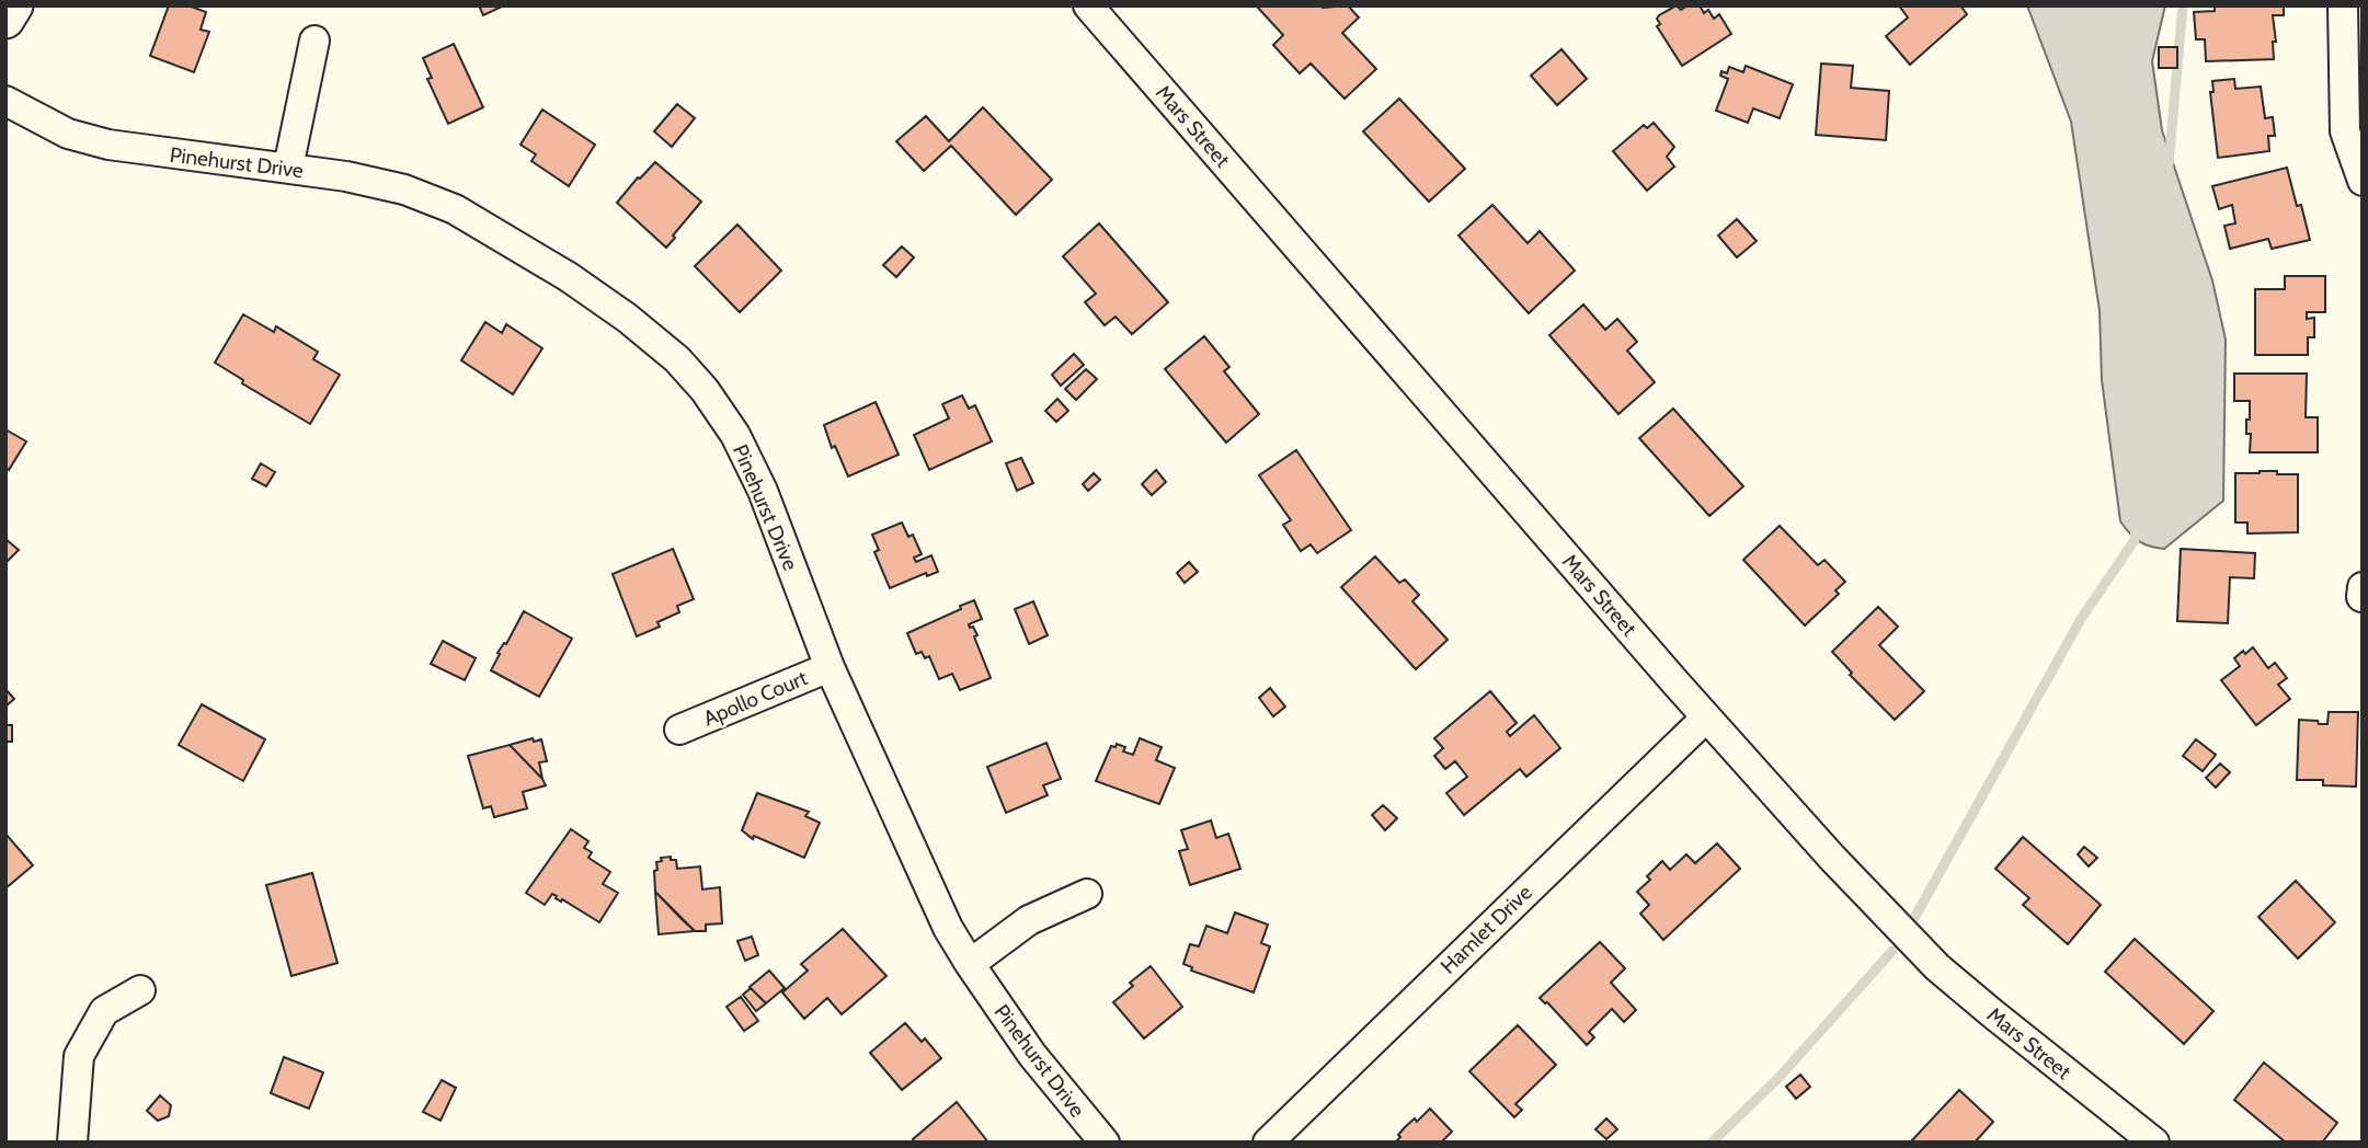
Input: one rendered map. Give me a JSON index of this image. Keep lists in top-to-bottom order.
{
  "streets": {
    "street": [
      "Mars Street",
      "Pinehurst Drive",
      "Apollo Court",
      "Hamlet Drive"
    ]
  },
  "crossings": [
    ["Mars Street", "Hamlet Drive"],
    ["Pinehurst Drive", "Apollo Court"]
  ]
}
